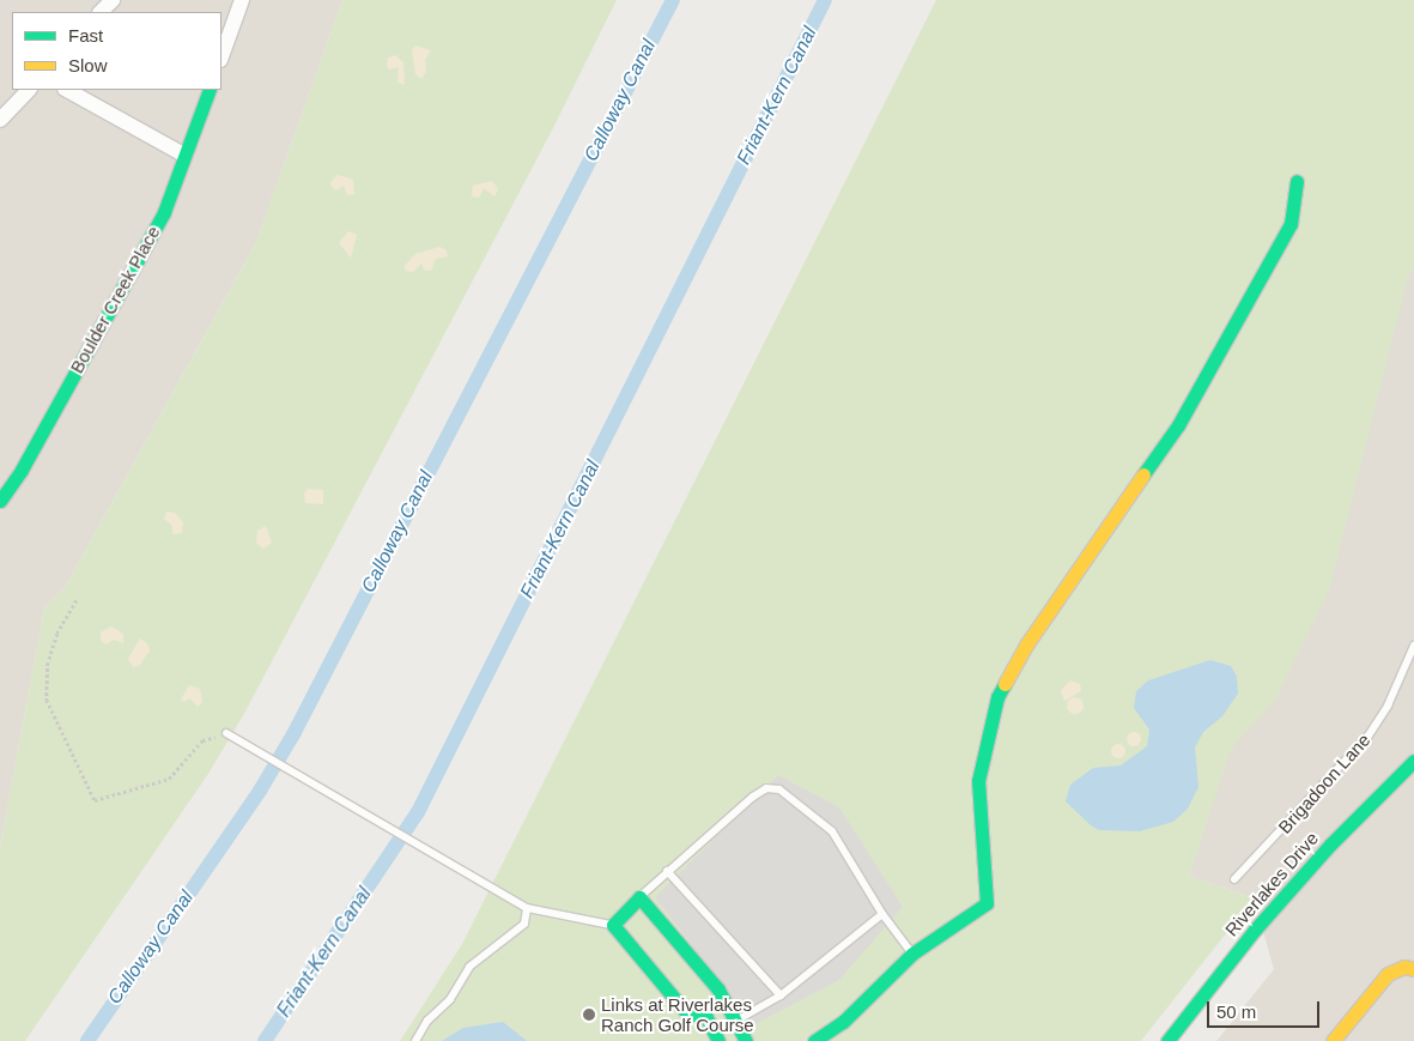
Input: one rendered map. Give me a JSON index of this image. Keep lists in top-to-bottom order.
{
  "streets": {
    "street": ["Boulder Creek Place", "Riverlakes Drive"],
    "lane": ["Brigadoon Lane"]
  },
  "water": ["Friant-Kern Canal", "Calloway Canal"],
  "places": ["Links at Riverlakes Ranch Golf Course"],
  "legend": ["Fast", "Slow"],
  "scale_bar": "50 m"
}
